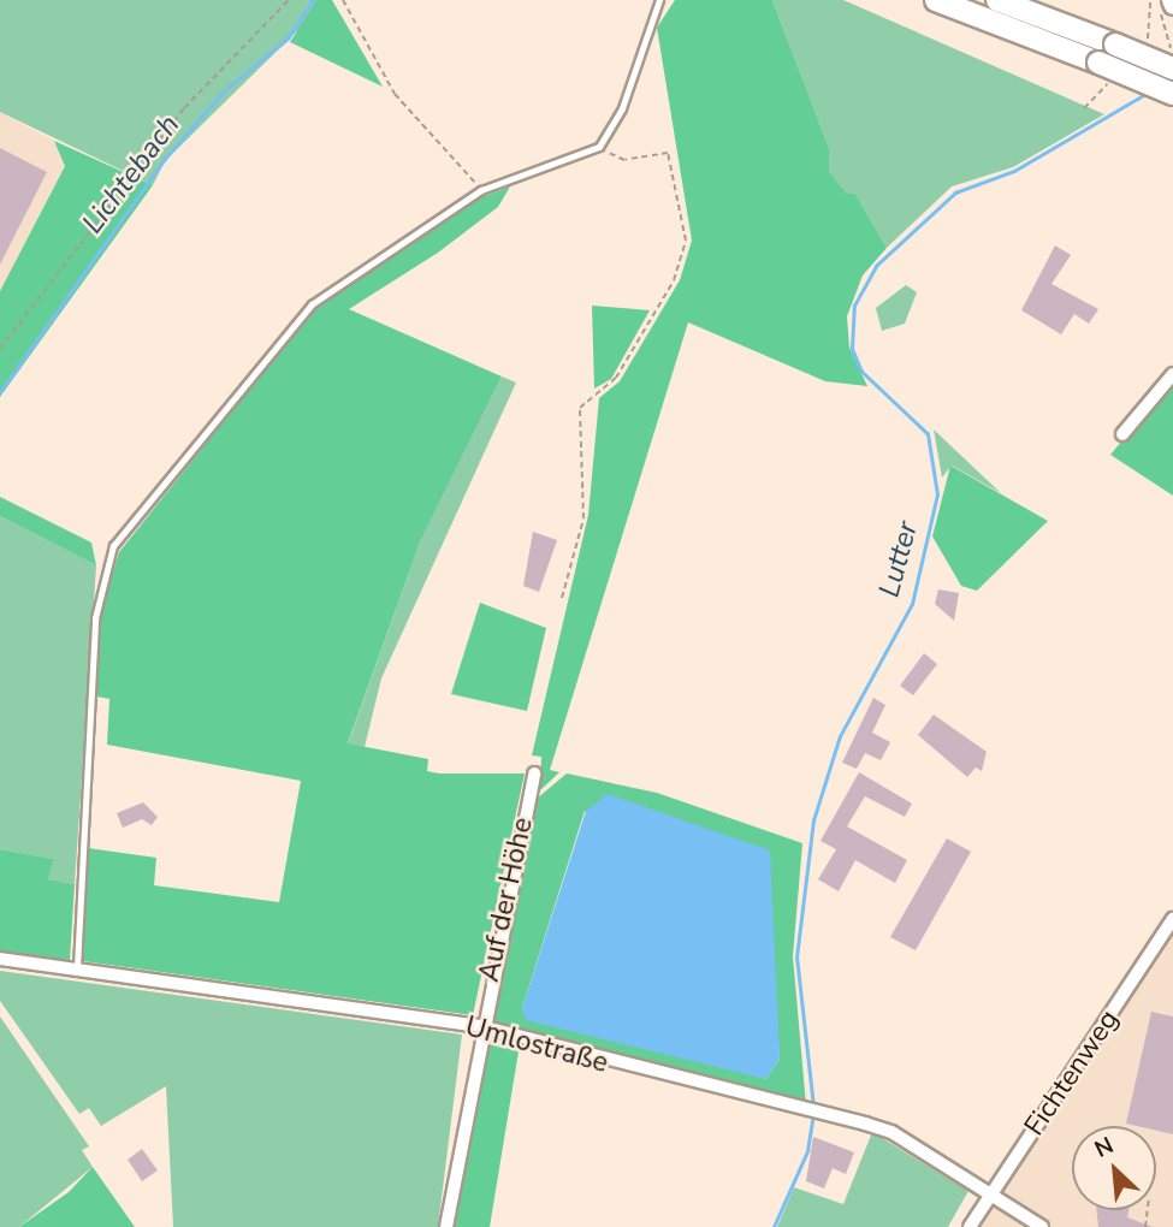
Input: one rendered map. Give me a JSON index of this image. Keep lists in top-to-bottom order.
{
  "streets": {
    "street": ["Auf der Höhe", "Umlostraße", "Fichtenweg"]
  },
  "crossings": [
    ["Auf der Höhe", "Umlostraße"],
    ["Umlostraße", "Fichtenweg"]
  ],
  "water": ["Lichtebach", "Lutter"],
  "north": "top left"
}
